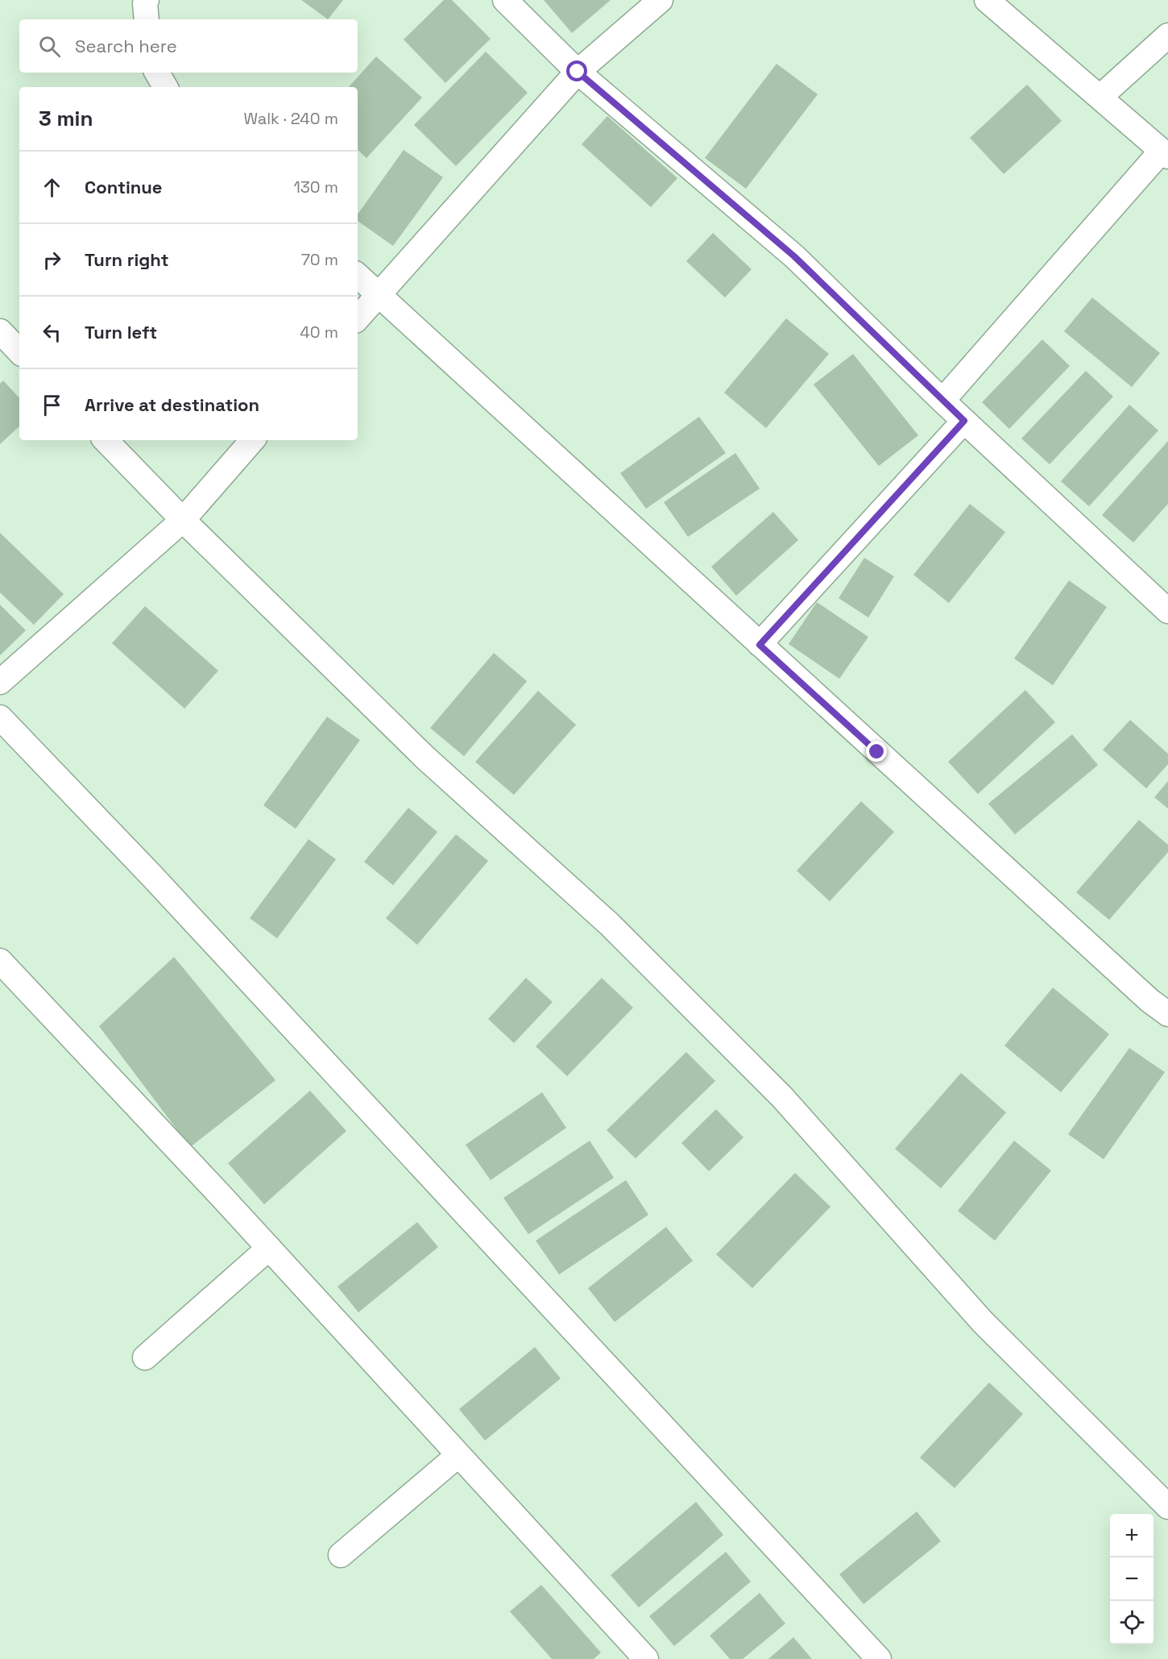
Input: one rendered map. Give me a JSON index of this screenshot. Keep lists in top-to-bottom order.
{
  "page": {
    "search": "Search here",
    "heading": ["3 min", "Walk · 240 m"],
    "list": [
      ["Continue", "130 m"],
      ["Turn right", "70 m"],
      ["Turn left", "40 m"],
      "Arrive at destination"
    ],
    "map_buttons": ["+", "−"]
  }
}
